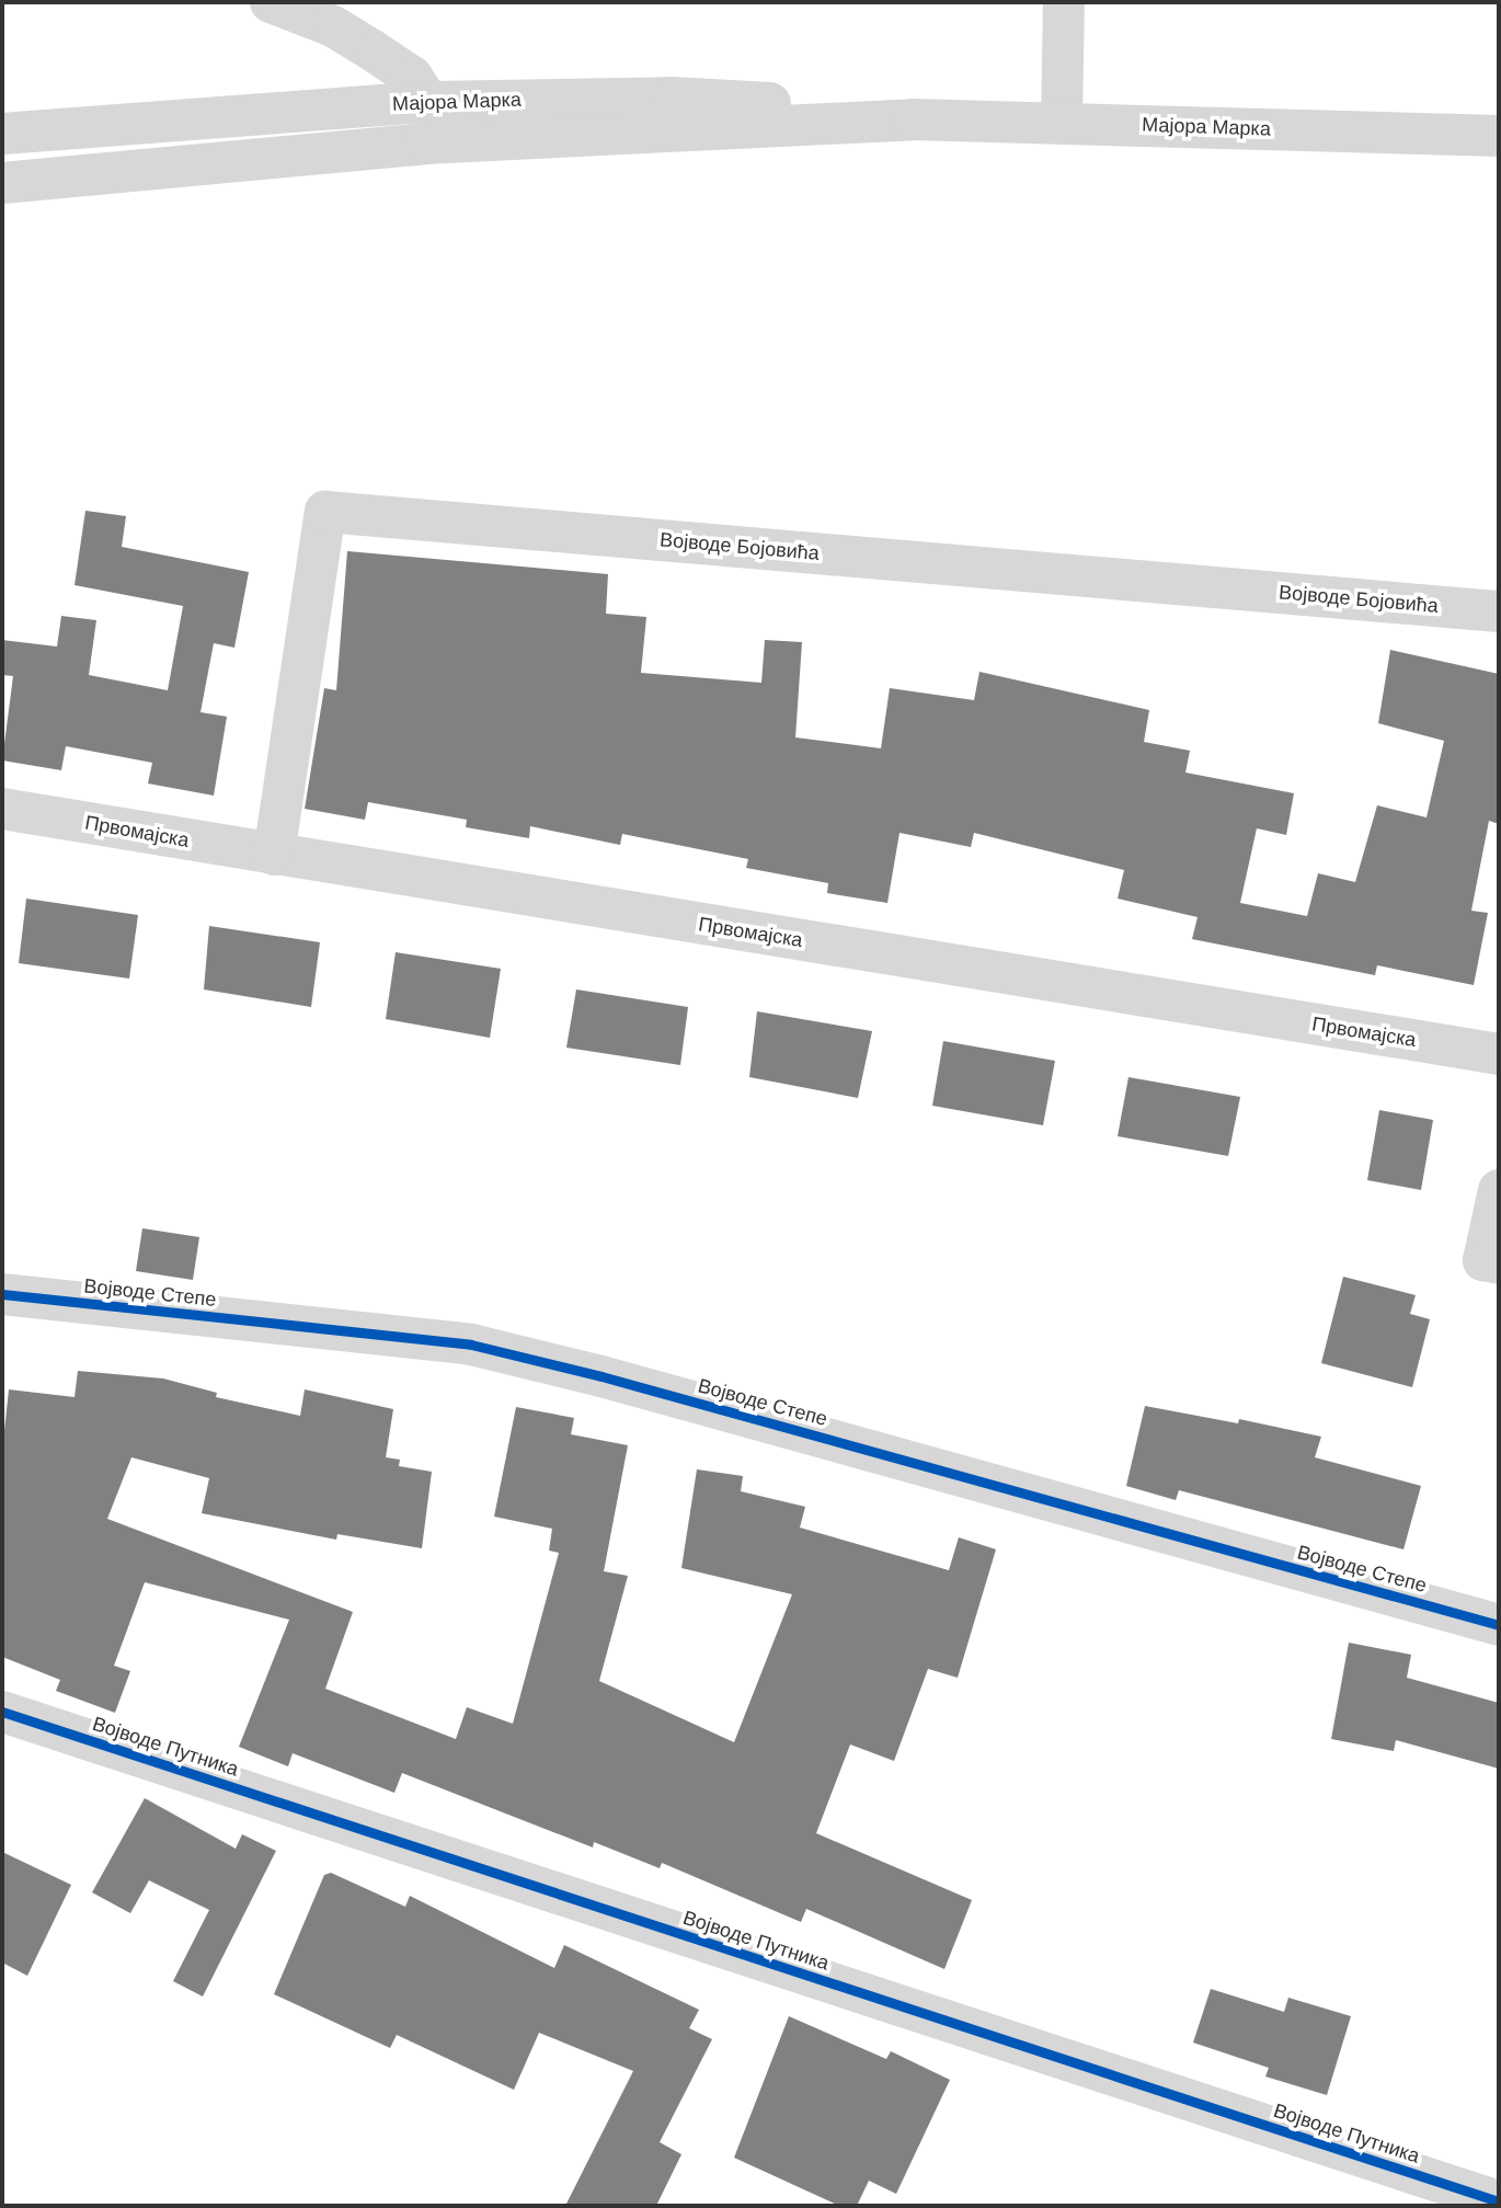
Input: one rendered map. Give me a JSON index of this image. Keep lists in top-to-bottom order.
{
  "streets": {
    "street": [
      "Мајора Марка",
      "Војводе Бојовића",
      "Првомајска",
      "Војводе Степе",
      "Војводе Путника"
    ]
  },
  "crossings": [
    ["Војводе Бојовића", "Првомајска"]
  ]
}
